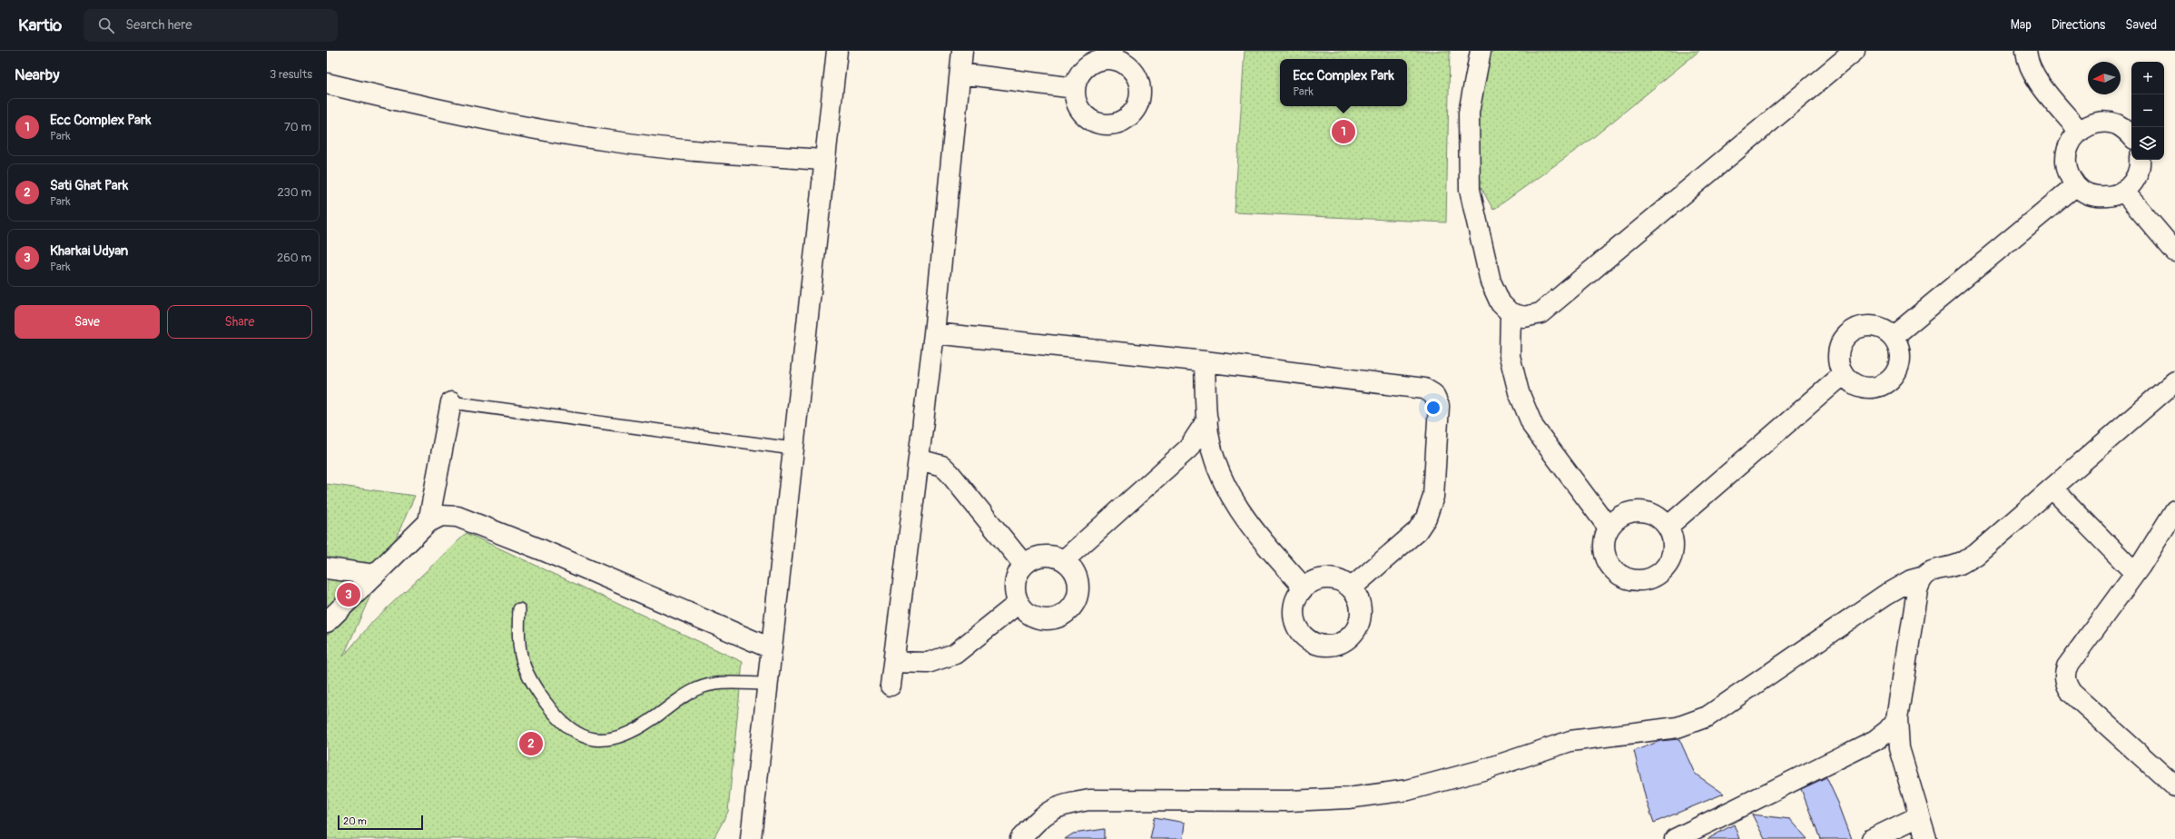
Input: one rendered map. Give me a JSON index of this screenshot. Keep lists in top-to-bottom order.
{
  "scale_bar": "20 m",
  "north": "left",
  "page": {
    "header": "Kartio",
    "search": "Search here",
    "nav": ["Map", "Directions", "Saved"],
    "heading": ["Nearby", "3 results"],
    "popup": ["Ecc Complex Park", "Park"],
    "map_buttons": ["+", "−"],
    "list": [
      {
        "mark": "1",
        "name": "Ecc Complex Park",
        "note": "Park",
        "value": "70 m"
      },
      {
        "mark": "2",
        "name": "Sati Ghat Park",
        "note": "Park",
        "value": "230 m"
      },
      {
        "mark": "3",
        "name": "Kharkai Udyan",
        "note": "Park",
        "value": "260 m"
      }
    ],
    "pins": ["1", "3", "2"],
    "buttons": ["Save", "Share"],
    "scale": "20 m"
  }
}
